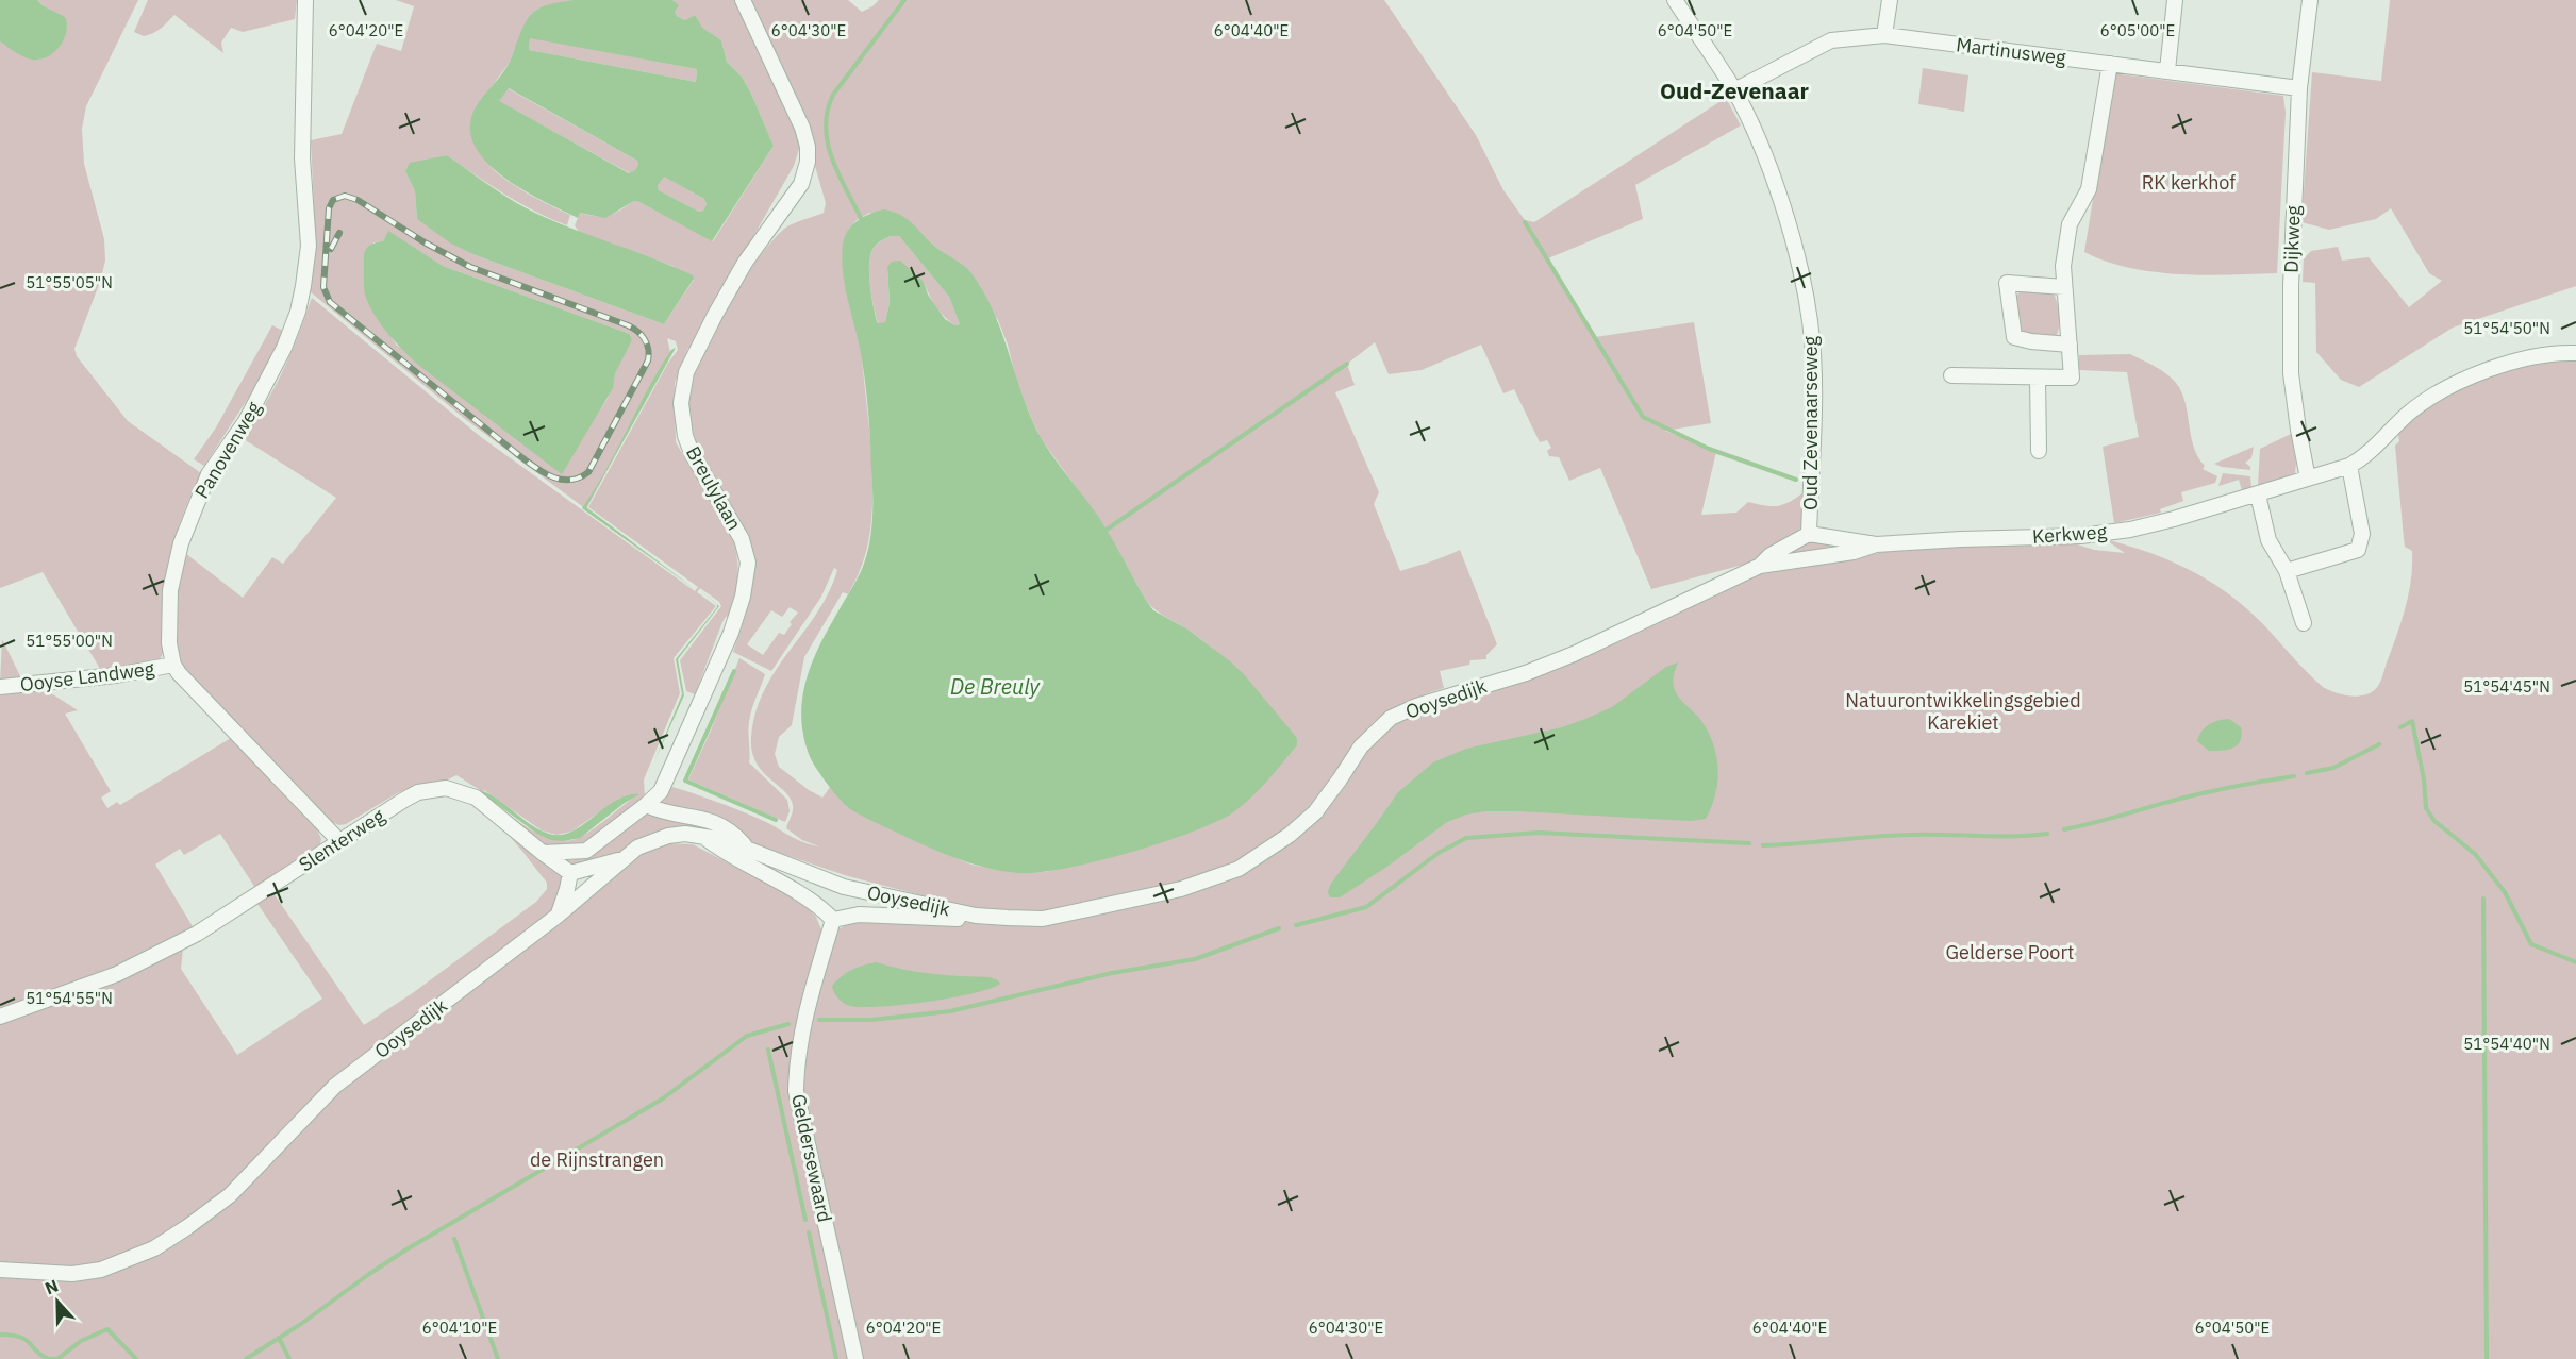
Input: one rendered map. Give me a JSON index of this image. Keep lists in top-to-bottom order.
{
  "streets": {
    "street": [
      "Martinusweg",
      "Dijkweg",
      "Oud Zevenaarseweg",
      "Panovenweg",
      "Breulylaan",
      "Kerkweg",
      "Ooyse Landweg",
      "Ooysedijk",
      "Slenterweg",
      "Geldersewaard"
    ]
  },
  "crossings": [
    ["Martinusweg", "Dijkweg"],
    ["Martinusweg", "Oud Zevenaarseweg"],
    ["Dijkweg", "Kerkweg"],
    ["Oud Zevenaarseweg", "Kerkweg"],
    ["Oud Zevenaarseweg", "Ooysedijk"],
    ["Panovenweg", "Ooyse Landweg"],
    ["Breulylaan", "Slenterweg"],
    ["Kerkweg", "Ooysedijk"]
  ],
  "districts": ["Oud-Zevenaar"],
  "water": ["De Breuly"],
  "parks": [
    "RK kerkhof",
    "Natuurontwikkelingsgebied Karekiet",
    "Gelderse Poort",
    "de Rijnstrangen"
  ],
  "north": "top",
  "coordinates": [
    "6°04'20\"E",
    "6°04'30\"E",
    "6°04'40\"E",
    "6°04'50\"E",
    "6°05'00\"E",
    "51°55'05\"N",
    "51°54'50\"N",
    "51°55'00\"N",
    "51°54'45\"N",
    "51°54'55\"N",
    "51°54'40\"N",
    "6°04'10\"E"
  ]
}
